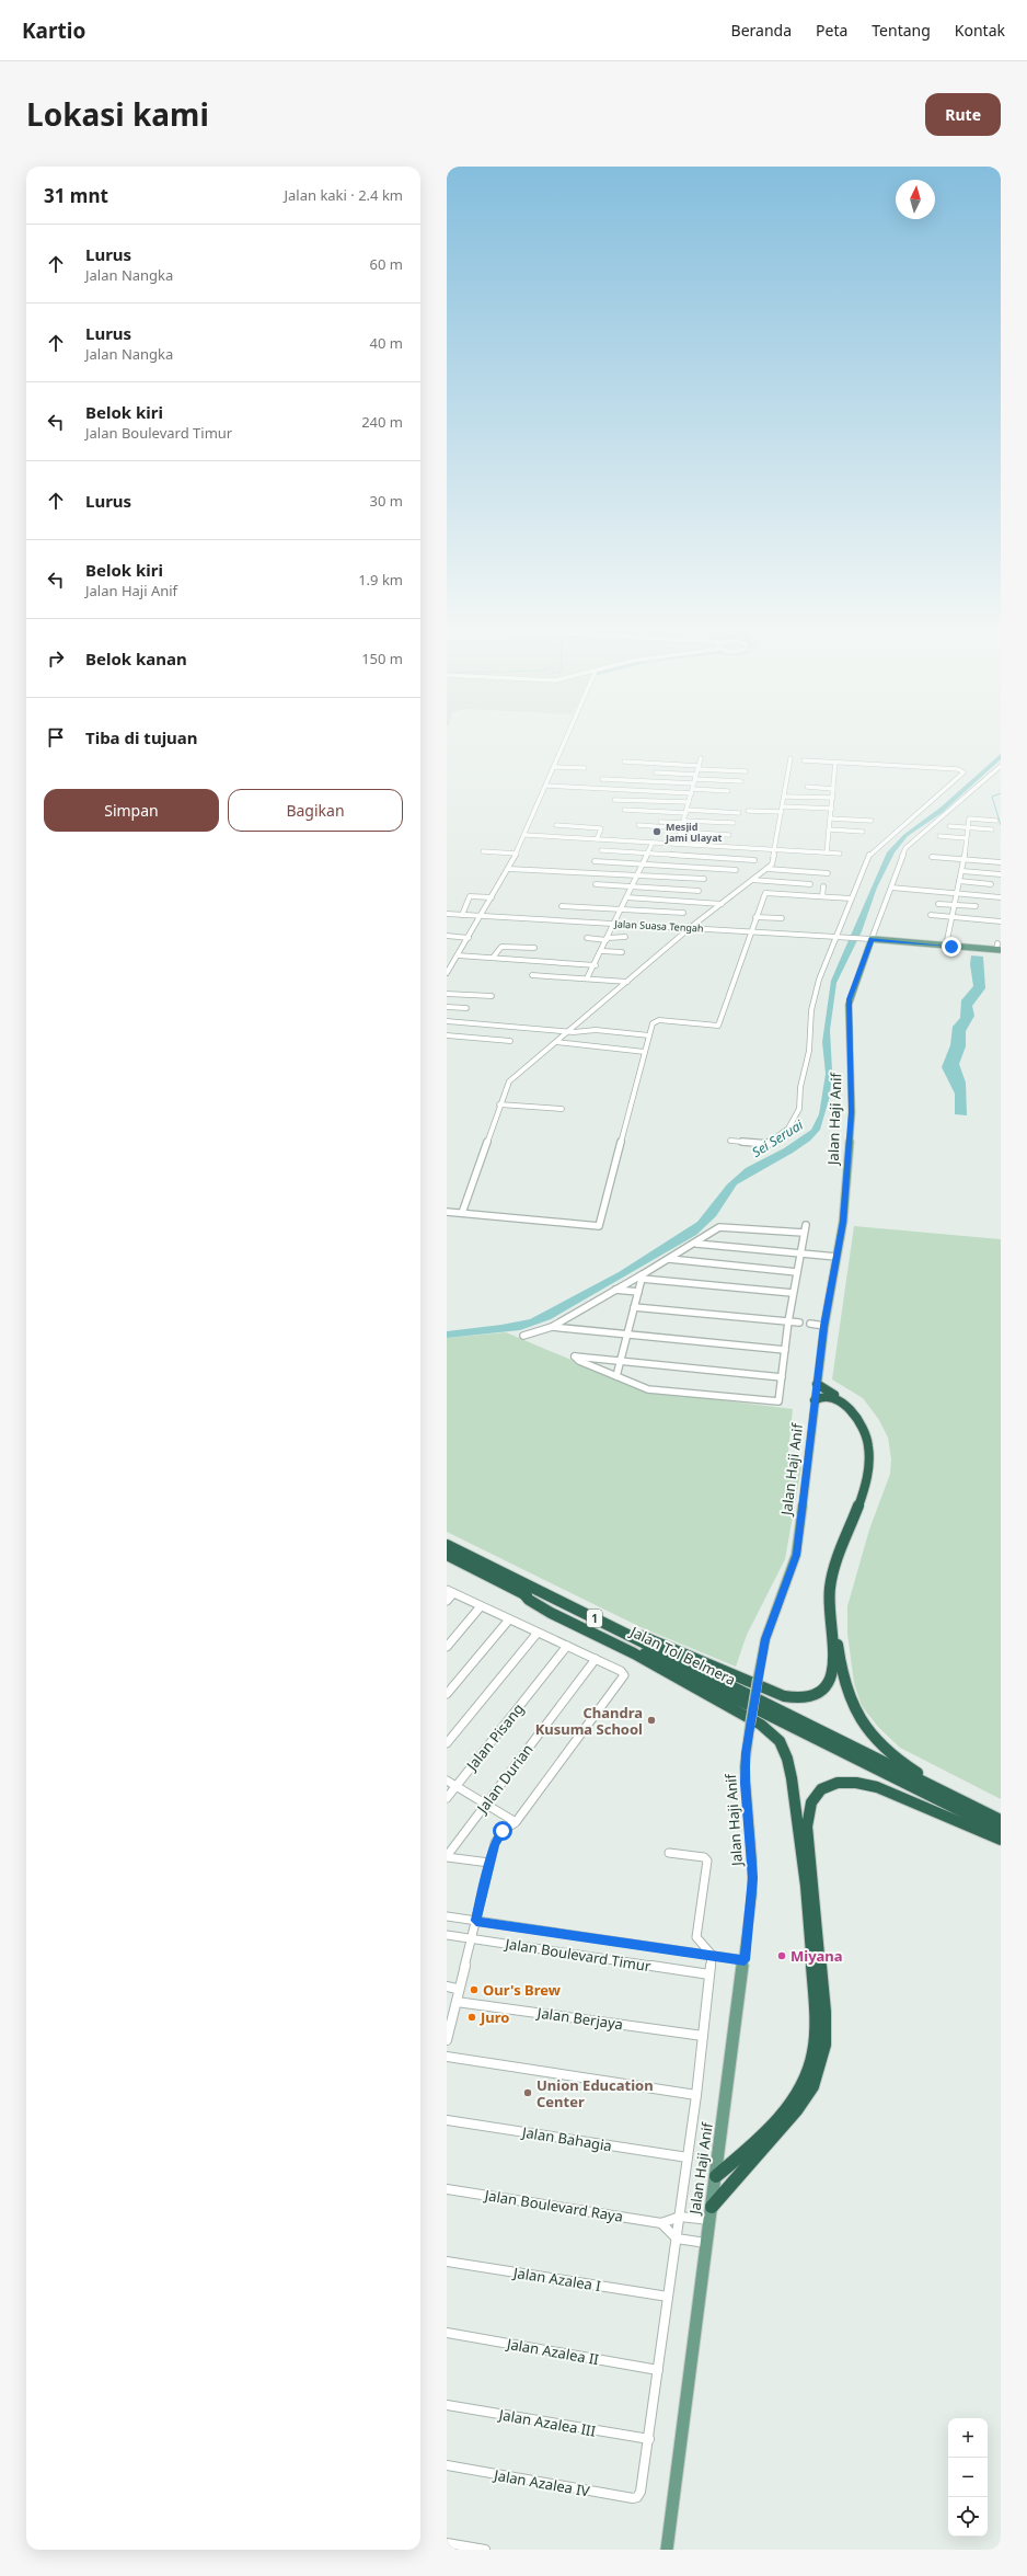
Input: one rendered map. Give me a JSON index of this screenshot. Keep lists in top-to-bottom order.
{
  "streets": {
    "highway": ["1", "Jalan Tol Belmera"],
    "main road": ["Jalan Haji Anif"],
    "street": [
      "Jalan Suasa Tengah",
      "Jalan Pisang",
      "Jalan Durian",
      "Jalan Boulevard Timur",
      "Jalan Berjaya",
      "Jalan Bahagia",
      "Jalan Boulevard Raya",
      "Jalan Azalea I",
      "Jalan Azalea II",
      "Jalan Azalea III",
      "Jalan Azalea IV"
    ]
  },
  "crossings": [
    ["Jalan Suasa Tengah", "Jalan Haji Anif"],
    ["Jalan Haji Anif", "Jalan Boulevard Timur"],
    ["Jalan Haji Anif", "Jalan Boulevard Raya"],
    ["Jalan Azalea III", "Jalan Azalea IV"]
  ],
  "water": ["Sei Seruai"],
  "places": [
    "Mesjid Jami Ulayat",
    "Chandra Kusuma School",
    "Miyana",
    "Our's Brew",
    "Juro",
    "Union Education Center"
  ],
  "north": "top",
  "page": {
    "header": "Kartio",
    "nav": [
      "Beranda",
      "Peta",
      "Tentang",
      "Kontak"
    ],
    "title": "Lokasi kami",
    "buttons": [
      "Rute",
      ["Simpan", "Bagikan"]
    ],
    "heading": ["31 mnt", "Jalan kaki · 2.4 km"],
    "list": [
      ["Lurus", "Jalan Nangka", "60 m"],
      ["Lurus", "Jalan Nangka", "40 m"],
      ["Belok kiri", "Jalan Boulevard Timur", "240 m"],
      ["Lurus", "30 m"],
      ["Belok kiri", "Jalan Haji Anif", "1.9 km"],
      ["Belok kanan", "150 m"],
      "Tiba di tujuan"
    ],
    "map_buttons": ["+", "−"]
  }
}
